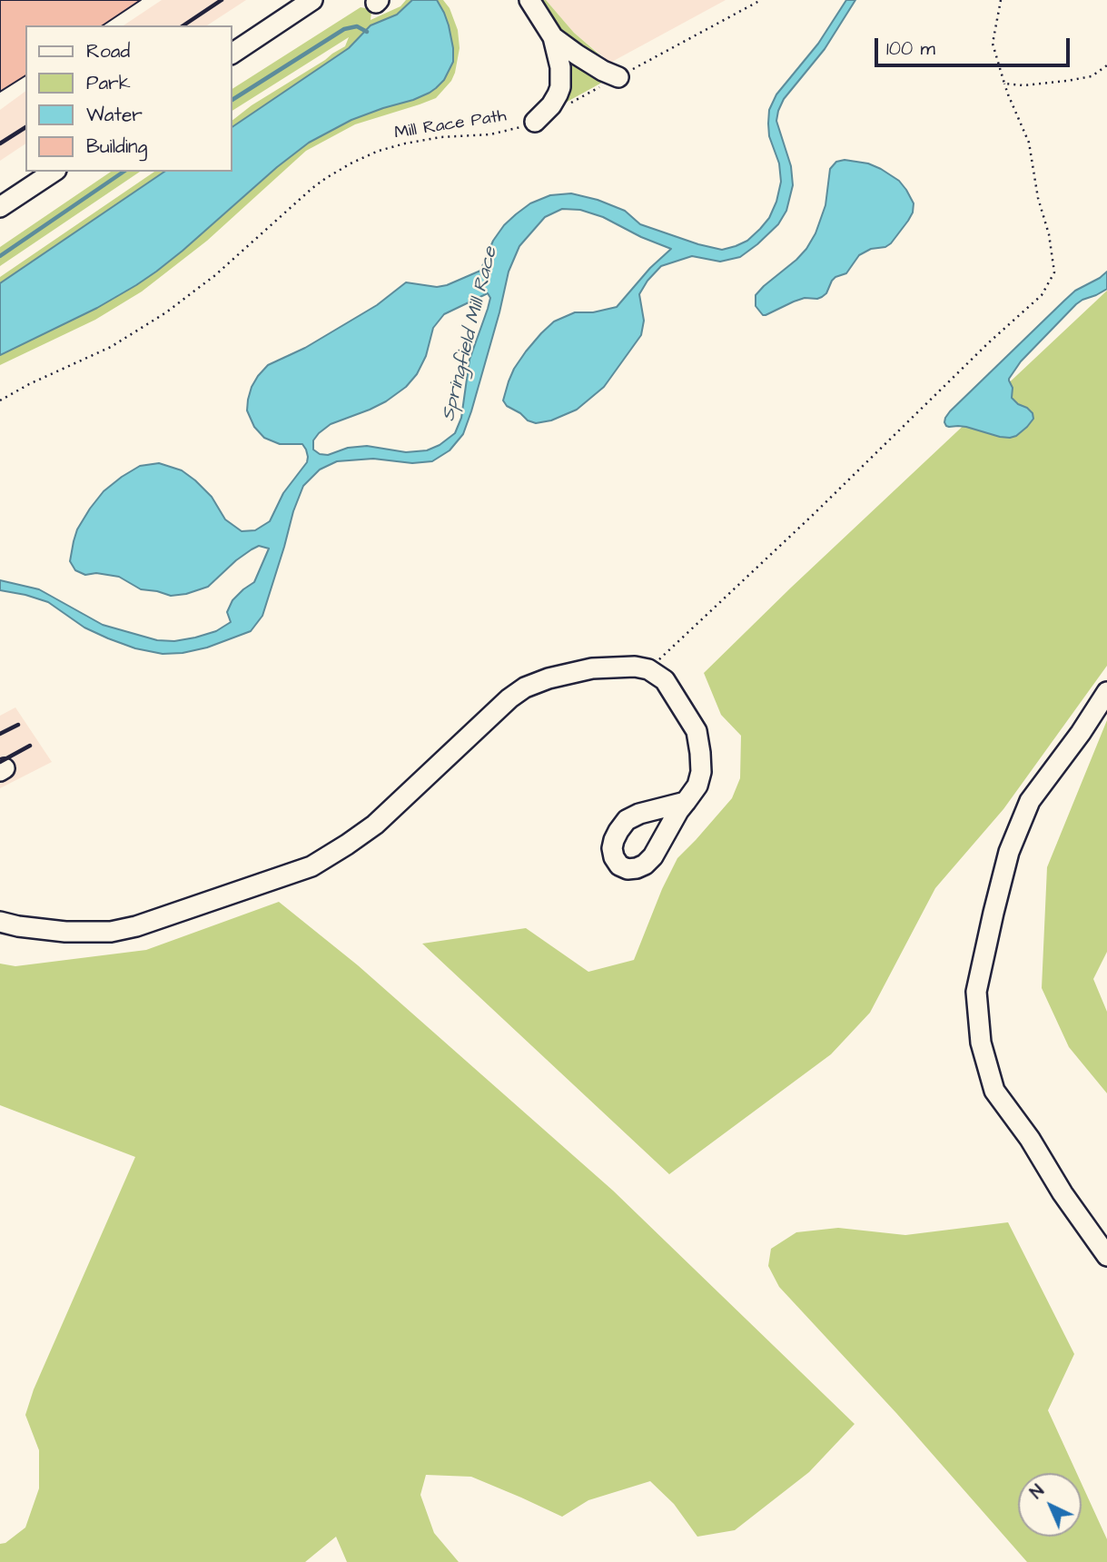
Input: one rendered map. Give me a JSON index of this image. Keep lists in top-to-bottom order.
{
  "streets": {
    "path": ["Mill Race Path"]
  },
  "water": ["Springfield Mill Race"],
  "legend": [
    "Road",
    "Park",
    "Water",
    "Building"
  ],
  "scale_bar": "100 m",
  "north": "top left"
}
